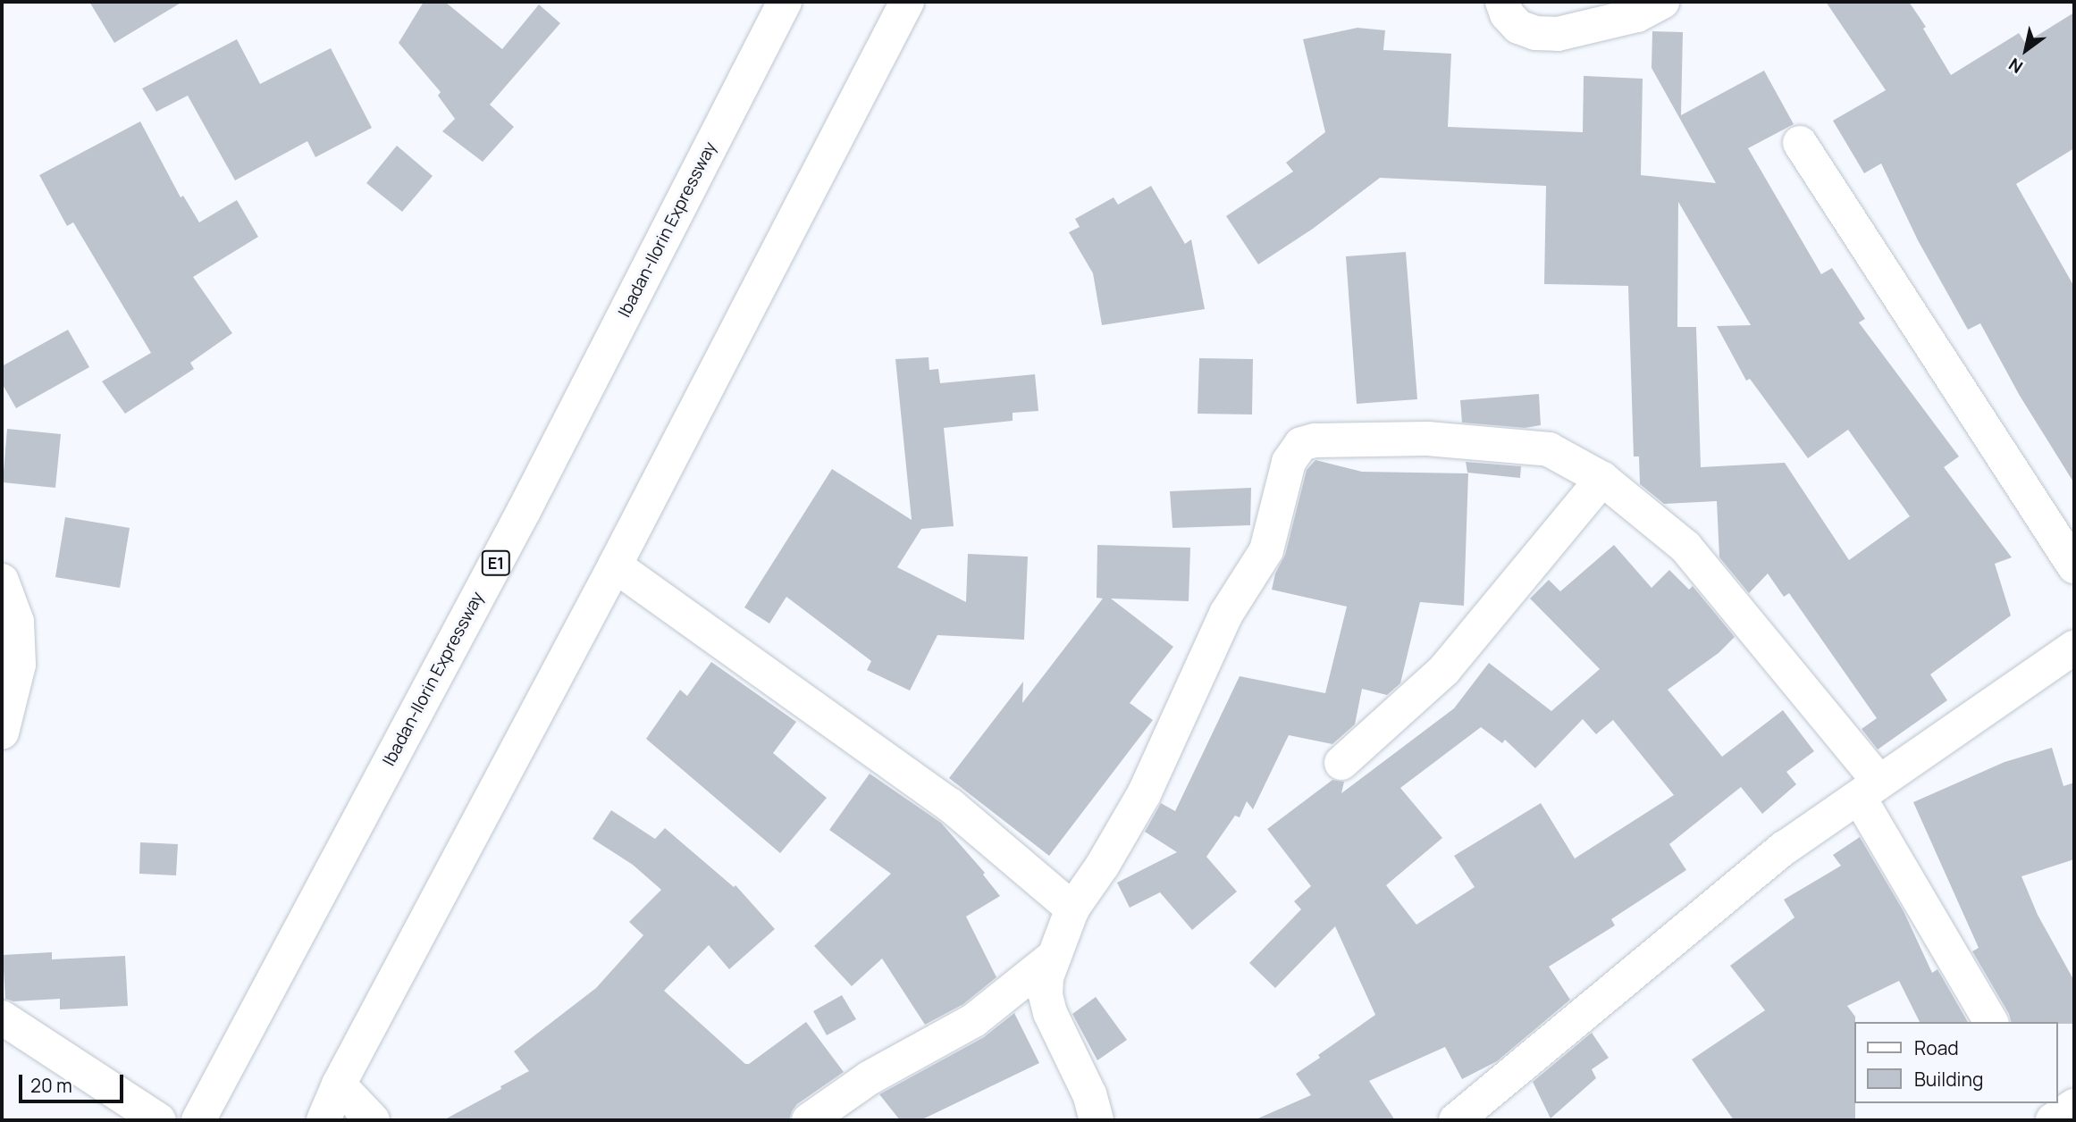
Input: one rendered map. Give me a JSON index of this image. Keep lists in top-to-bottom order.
{
  "streets": {
    "main road": ["Ibadan-Ilorin Expressway", "E1"]
  },
  "legend": ["Road", "Building"],
  "scale_bar": "20 m",
  "north": "bottom left"
}
